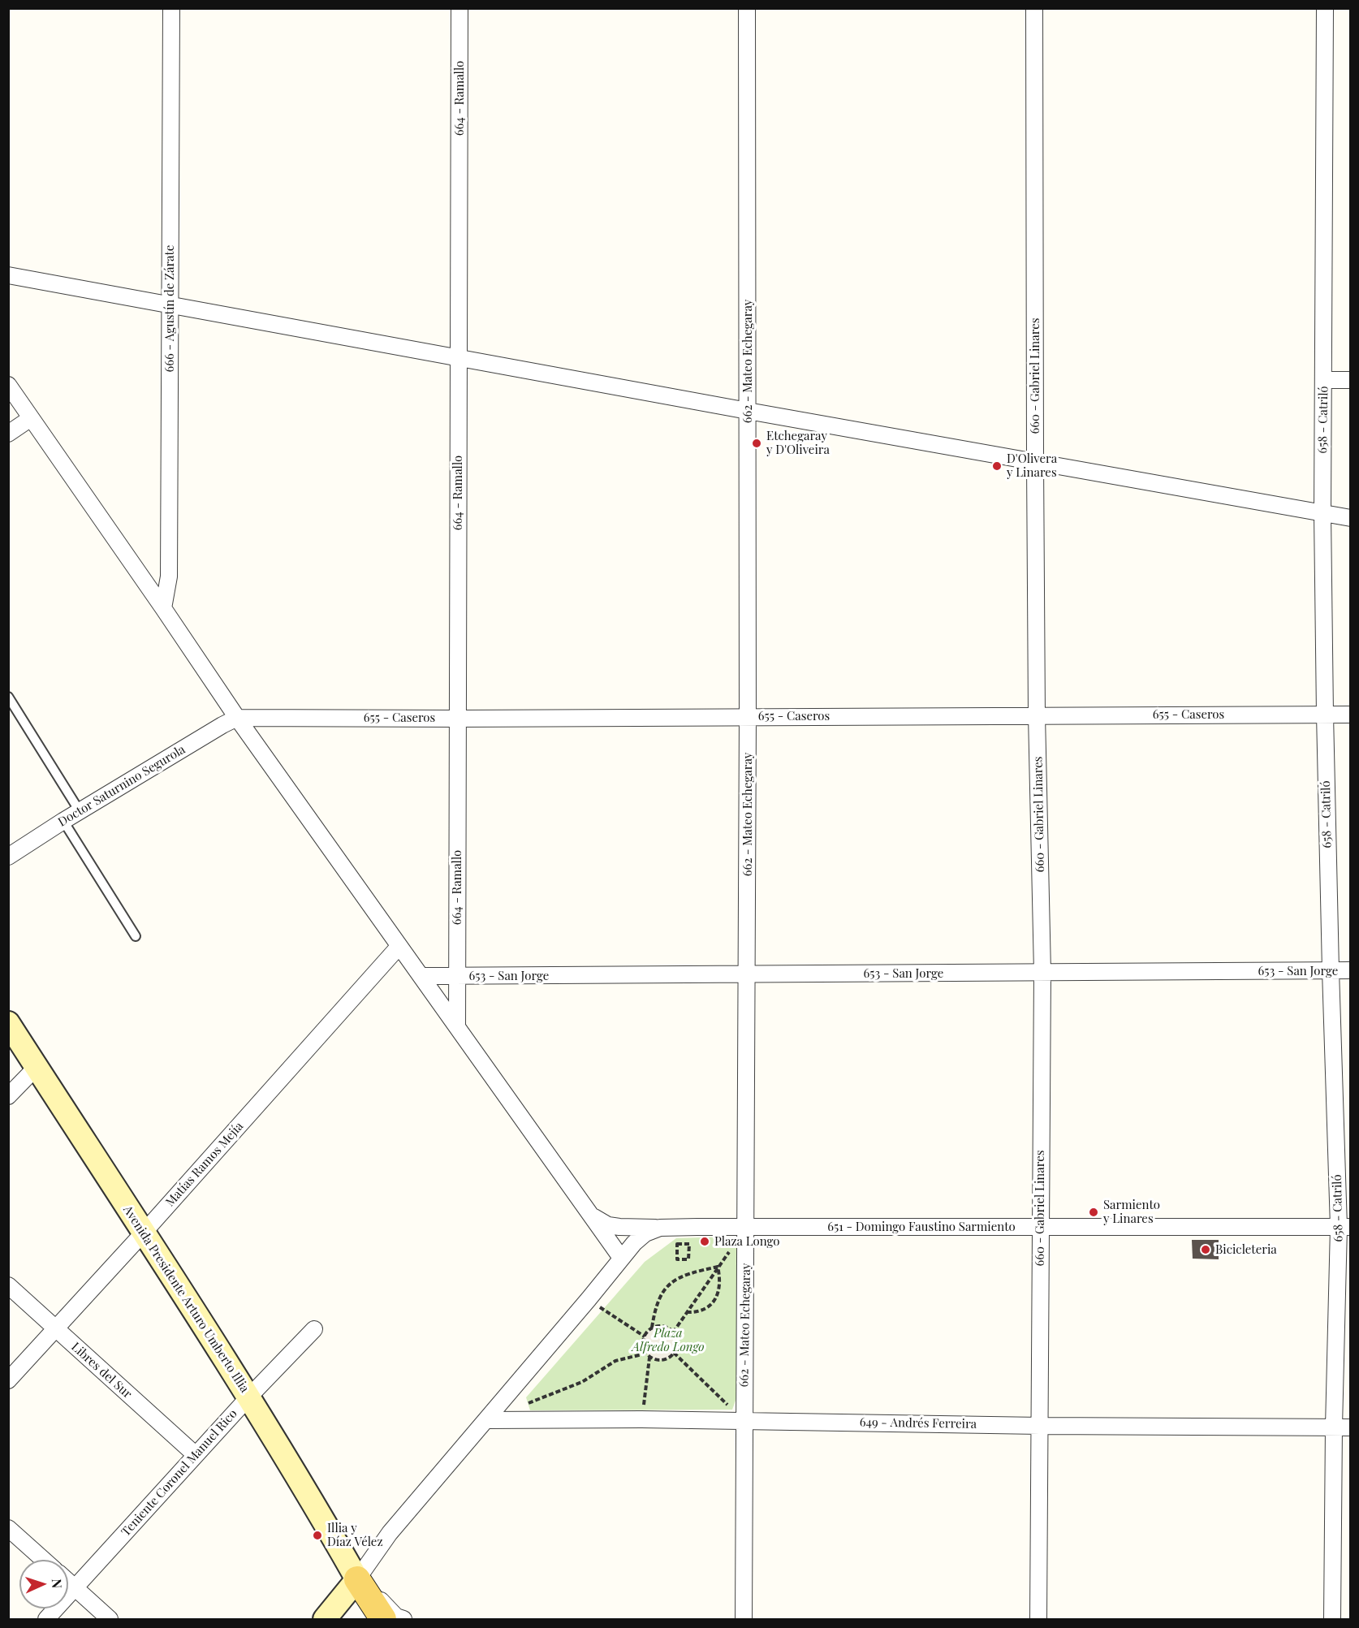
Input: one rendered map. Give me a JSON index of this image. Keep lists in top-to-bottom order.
{
  "streets": {
    "main road": ["Avenida Presidente Arturo Umberto Illia"],
    "street": [
      "664 - Ramallo",
      "666 - Agustín de Zárate",
      "662 - Mateo Echegaray",
      "660 - Gabriel Linares",
      "658 - Catriló",
      "655 - Caseros",
      "Doctor Saturnino Segurola",
      "653 - San Jorge",
      "Matías Ramos Mejía",
      "651 - Domingo Faustino Sarmiento",
      "Libres del Sur",
      "649 - Andrés Ferreira",
      "Teniente Coronel Manuel Rico"
    ]
  },
  "crossings": [
    ["664 - Ramallo", "655 - Caseros"],
    ["664 - Ramallo", "653 - San Jorge"],
    ["662 - Mateo Echegaray", "655 - Caseros"],
    ["662 - Mateo Echegaray", "653 - San Jorge"],
    ["662 - Mateo Echegaray", "651 - Domingo Faustino Sarmiento"],
    ["662 - Mateo Echegaray", "649 - Andrés Ferreira"],
    ["660 - Gabriel Linares", "655 - Caseros"],
    ["660 - Gabriel Linares", "653 - San Jorge"],
    ["660 - Gabriel Linares", "651 - Domingo Faustino Sarmiento"],
    ["660 - Gabriel Linares", "649 - Andrés Ferreira"],
    ["658 - Catriló", "655 - Caseros"],
    ["658 - Catriló", "653 - San Jorge"],
    ["658 - Catriló", "651 - Domingo Faustino Sarmiento"],
    ["658 - Catriló", "649 - Andrés Ferreira"],
    ["655 - Caseros", "Doctor Saturnino Segurola"],
    ["Matías Ramos Mejía", "Avenida Presidente Arturo Umberto Illia"],
    ["Matías Ramos Mejía", "Libres del Sur"],
    ["651 - Domingo Faustino Sarmiento", "Avenida Presidente Arturo Umberto Illia"],
    ["651 - Domingo Faustino Sarmiento", "649 - Andrés Ferreira"],
    ["Avenida Presidente Arturo Umberto Illia", "Teniente Coronel Manuel Rico"],
    ["Libres del Sur", "Teniente Coronel Manuel Rico"]
  ],
  "parks": ["Plaza Alfredo Longo"],
  "places": [
    "Etchegaray y D'Oliveira",
    "D'Olivera y Linares",
    "Sarmiento y Linares",
    "Plaza Longo",
    "Bicicleteria",
    "Illia y Díaz Vélez"
  ],
  "north": "right"
}
